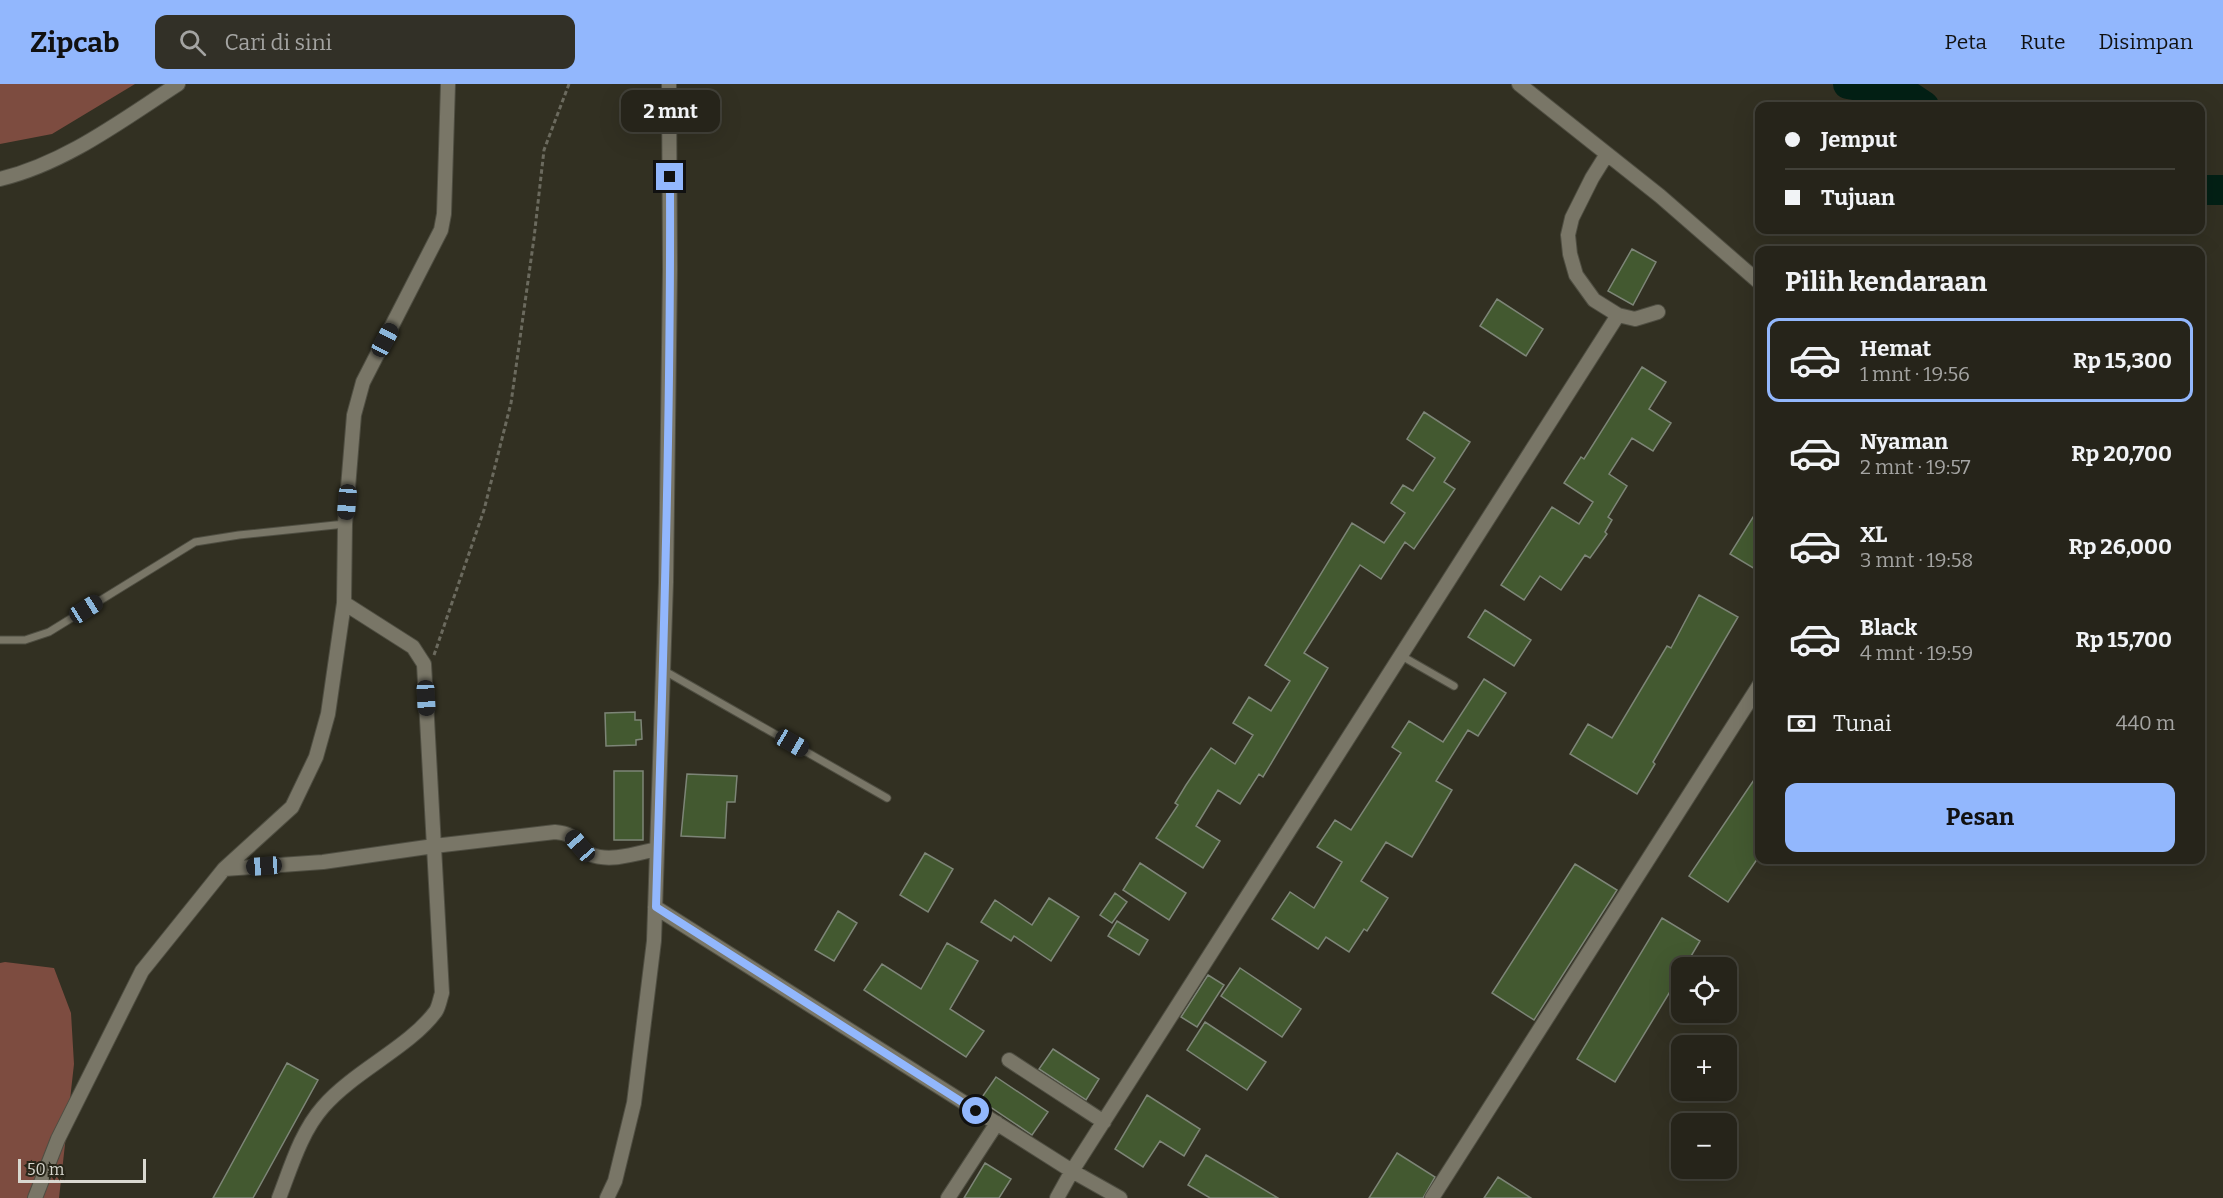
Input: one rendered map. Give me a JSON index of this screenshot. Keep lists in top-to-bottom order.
{
  "scale_bar": "50 m",
  "page": {
    "header": "Zipcab",
    "search": "Cari di sini",
    "nav": ["Peta", "Rute", "Disimpan"],
    "bubble": "2 mnt",
    "banner": ["Jemput", "Tujuan"],
    "heading": "Pilih kendaraan",
    "list": [
      {
        "name": "Hemat",
        "note": "1 mnt · 19:56",
        "value": "Rp 15,300"
      },
      {
        "name": "Nyaman",
        "note": "2 mnt · 19:57",
        "value": "Rp 20,700"
      },
      {
        "name": "XL",
        "note": "3 mnt · 19:58",
        "value": "Rp 26,000"
      },
      {
        "name": "Black",
        "note": "4 mnt · 19:59",
        "value": "Rp 15,700"
      }
    ],
    "pay": ["Tunai", "440 m"],
    "buttons": "Pesan",
    "map_buttons": ["+", "−"],
    "scale": "50 m"
  }
}
